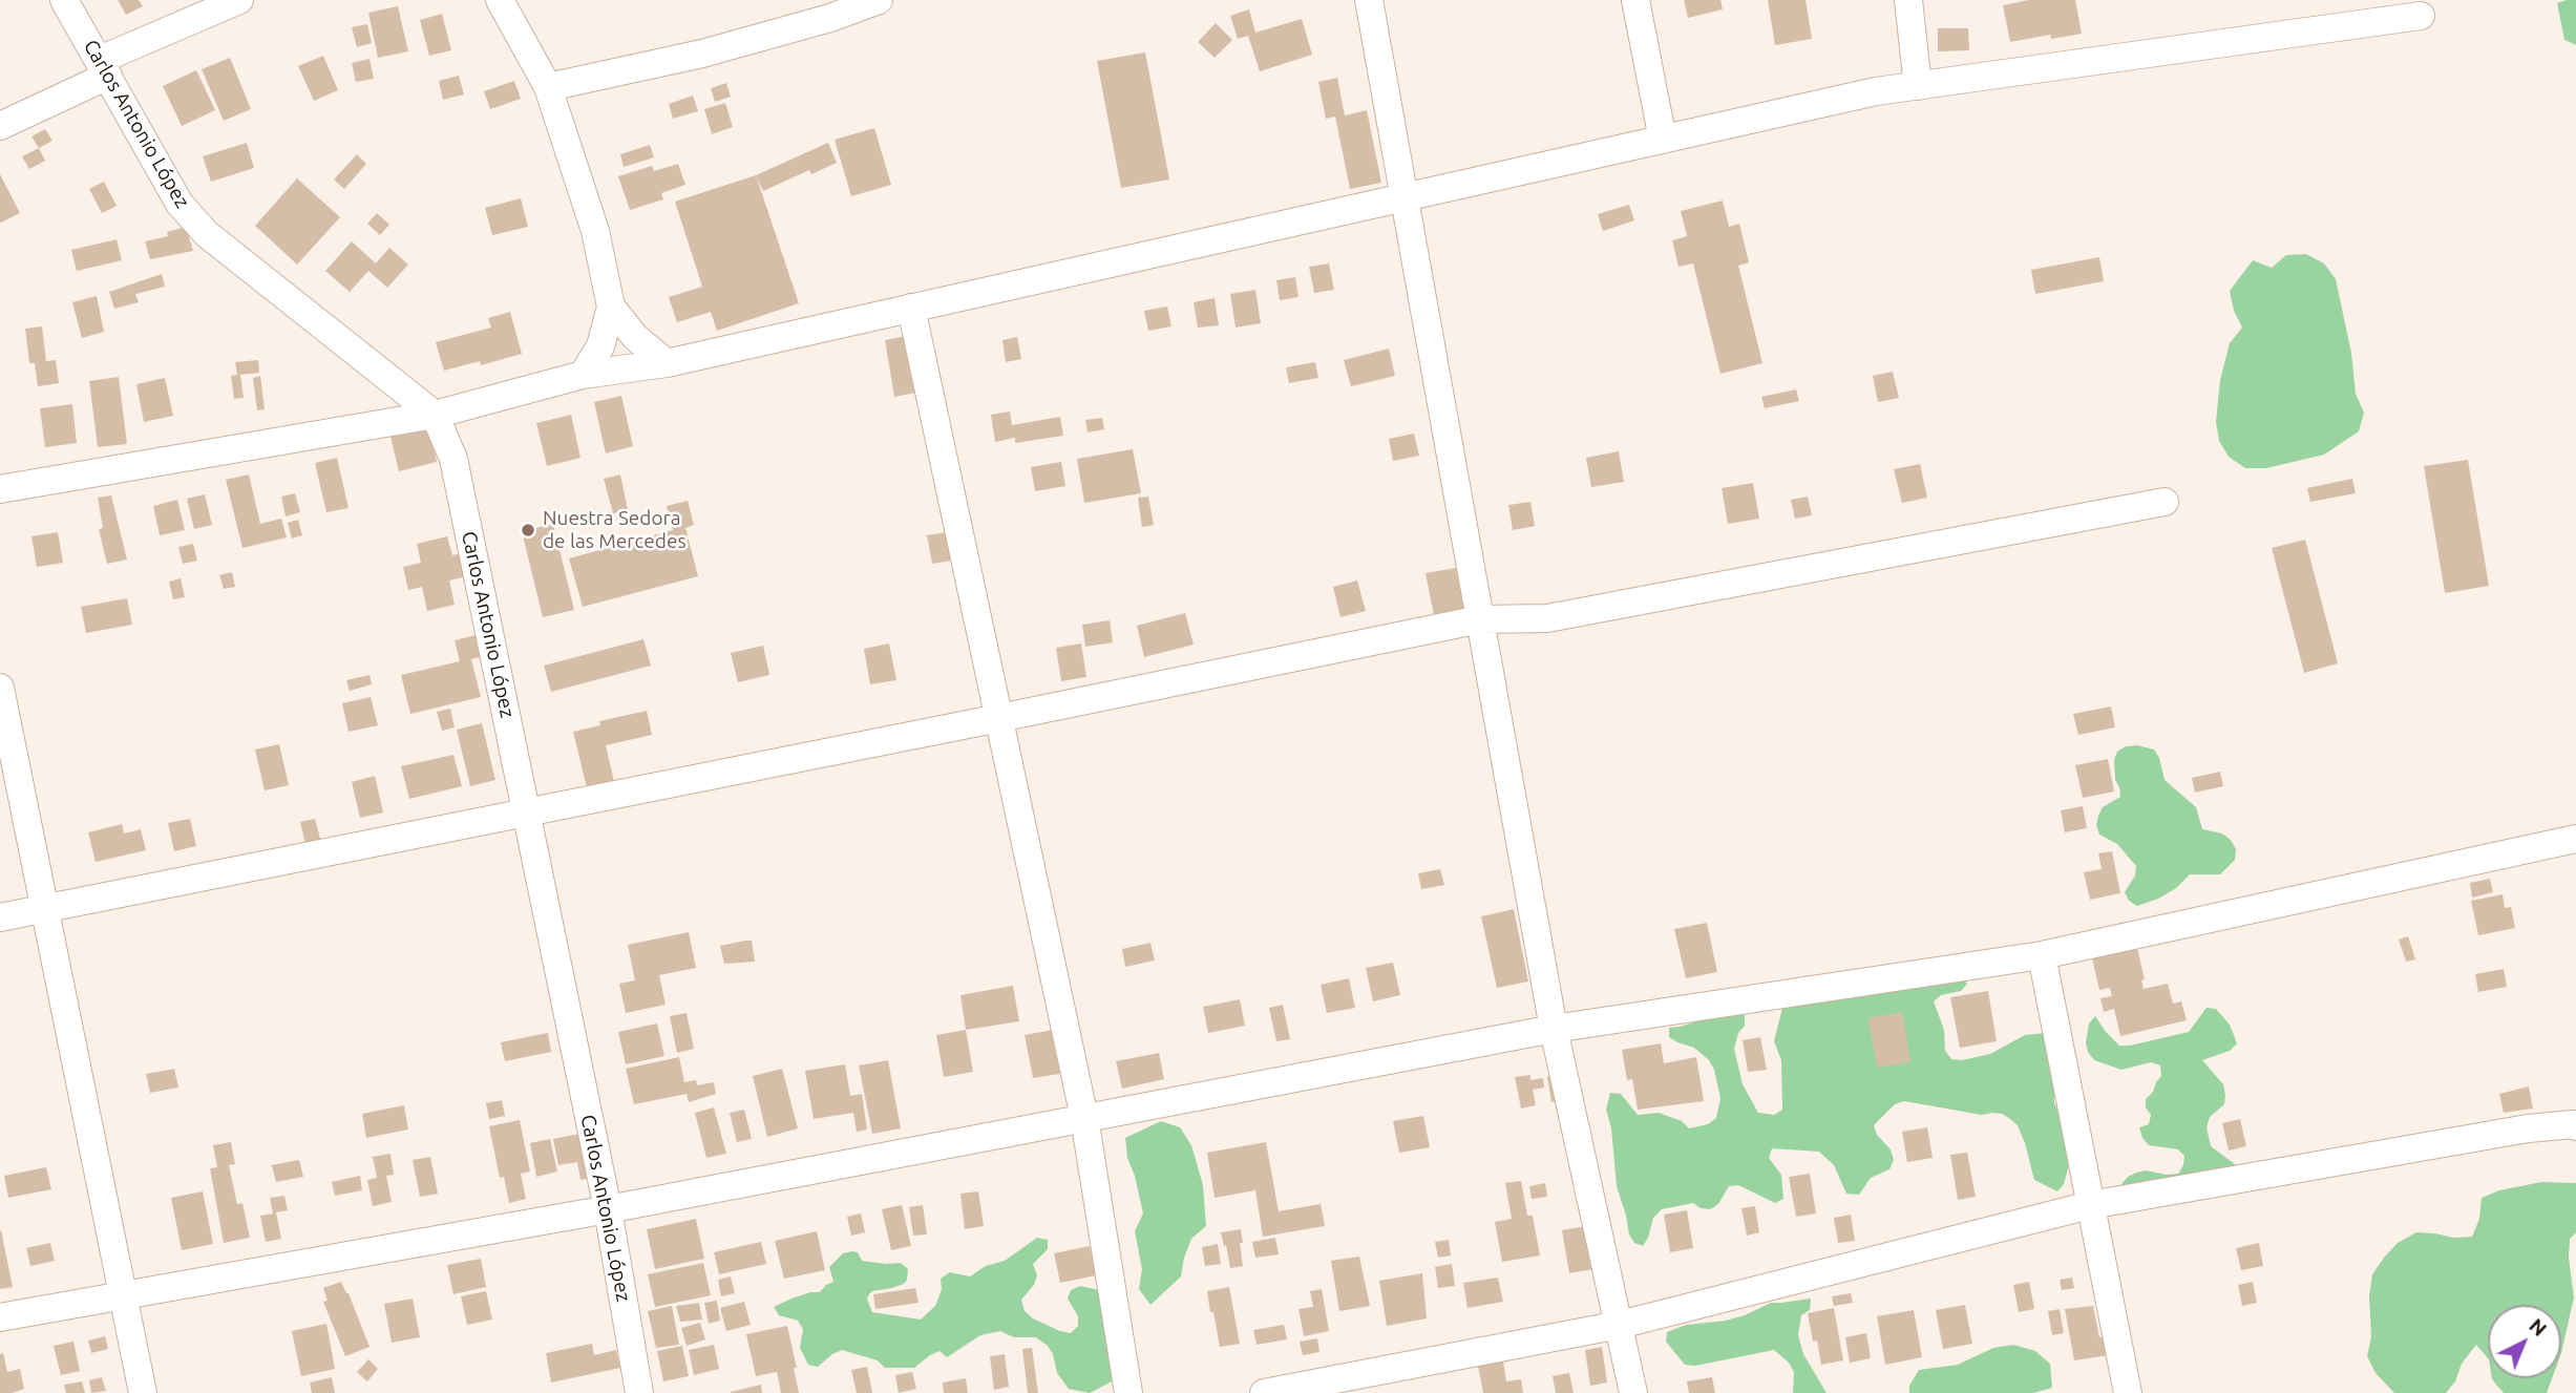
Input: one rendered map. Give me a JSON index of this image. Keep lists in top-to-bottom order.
{
  "streets": {
    "street": ["Carlos Antonio López"]
  },
  "places": ["Nuestra Sedora de las Mercedes"],
  "north": "top right"
}
